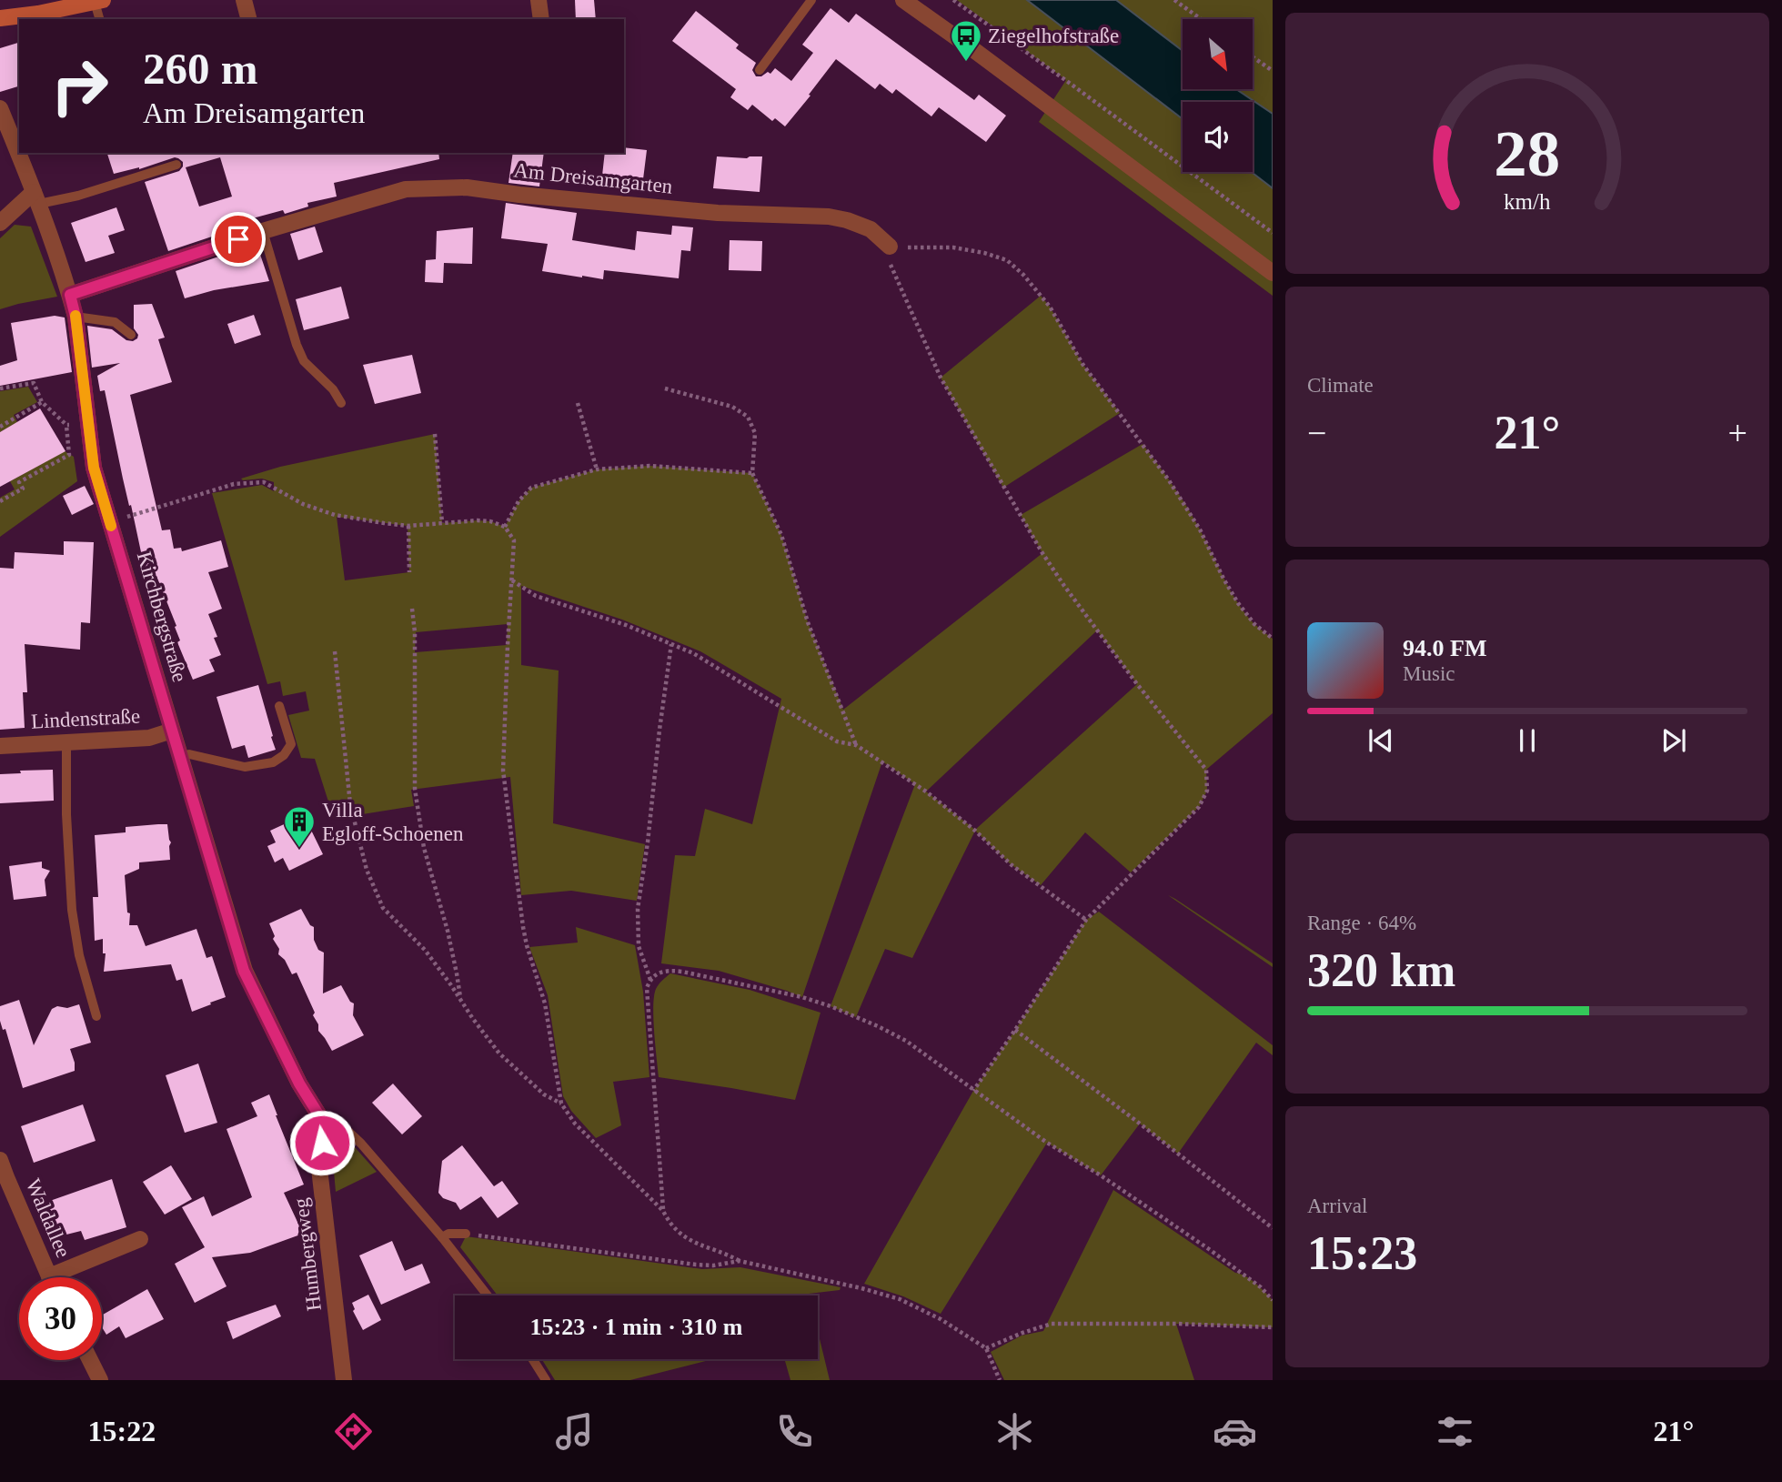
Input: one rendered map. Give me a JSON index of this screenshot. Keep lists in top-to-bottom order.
{
  "streets": {
    "street": [
      "Am Dreisamgarten",
      "Kirchbergstraße",
      "Lindenstraße",
      "Waldallee",
      "Humbergweg"
    ]
  },
  "crossings": [
    ["Am Dreisamgarten", "Kirchbergstraße"],
    ["Kirchbergstraße", "Lindenstraße"],
    ["Kirchbergstraße", "Humbergweg"]
  ],
  "places": {
    "bus stop": ["Ziegelhofstraße"],
    "building": ["Villa Egloff-Schoenen"]
  },
  "north": "bottom right",
  "page": {
    "turn": ["260 m", "Am Dreisamgarten"],
    "tile": [
      "Climate",
      ["Range · 64%", "320 km"],
      ["Arrival", "15:23"]
    ],
    "heat": ["−", "21°", "+"],
    "song": ["94.0 FM", "Music"],
    "limit": "30",
    "trip": "15:23 · 1 min · 310 m",
    "tabs": ["15:22", "21°"],
    "gauge": ["28", "km/h"]
  }
}
